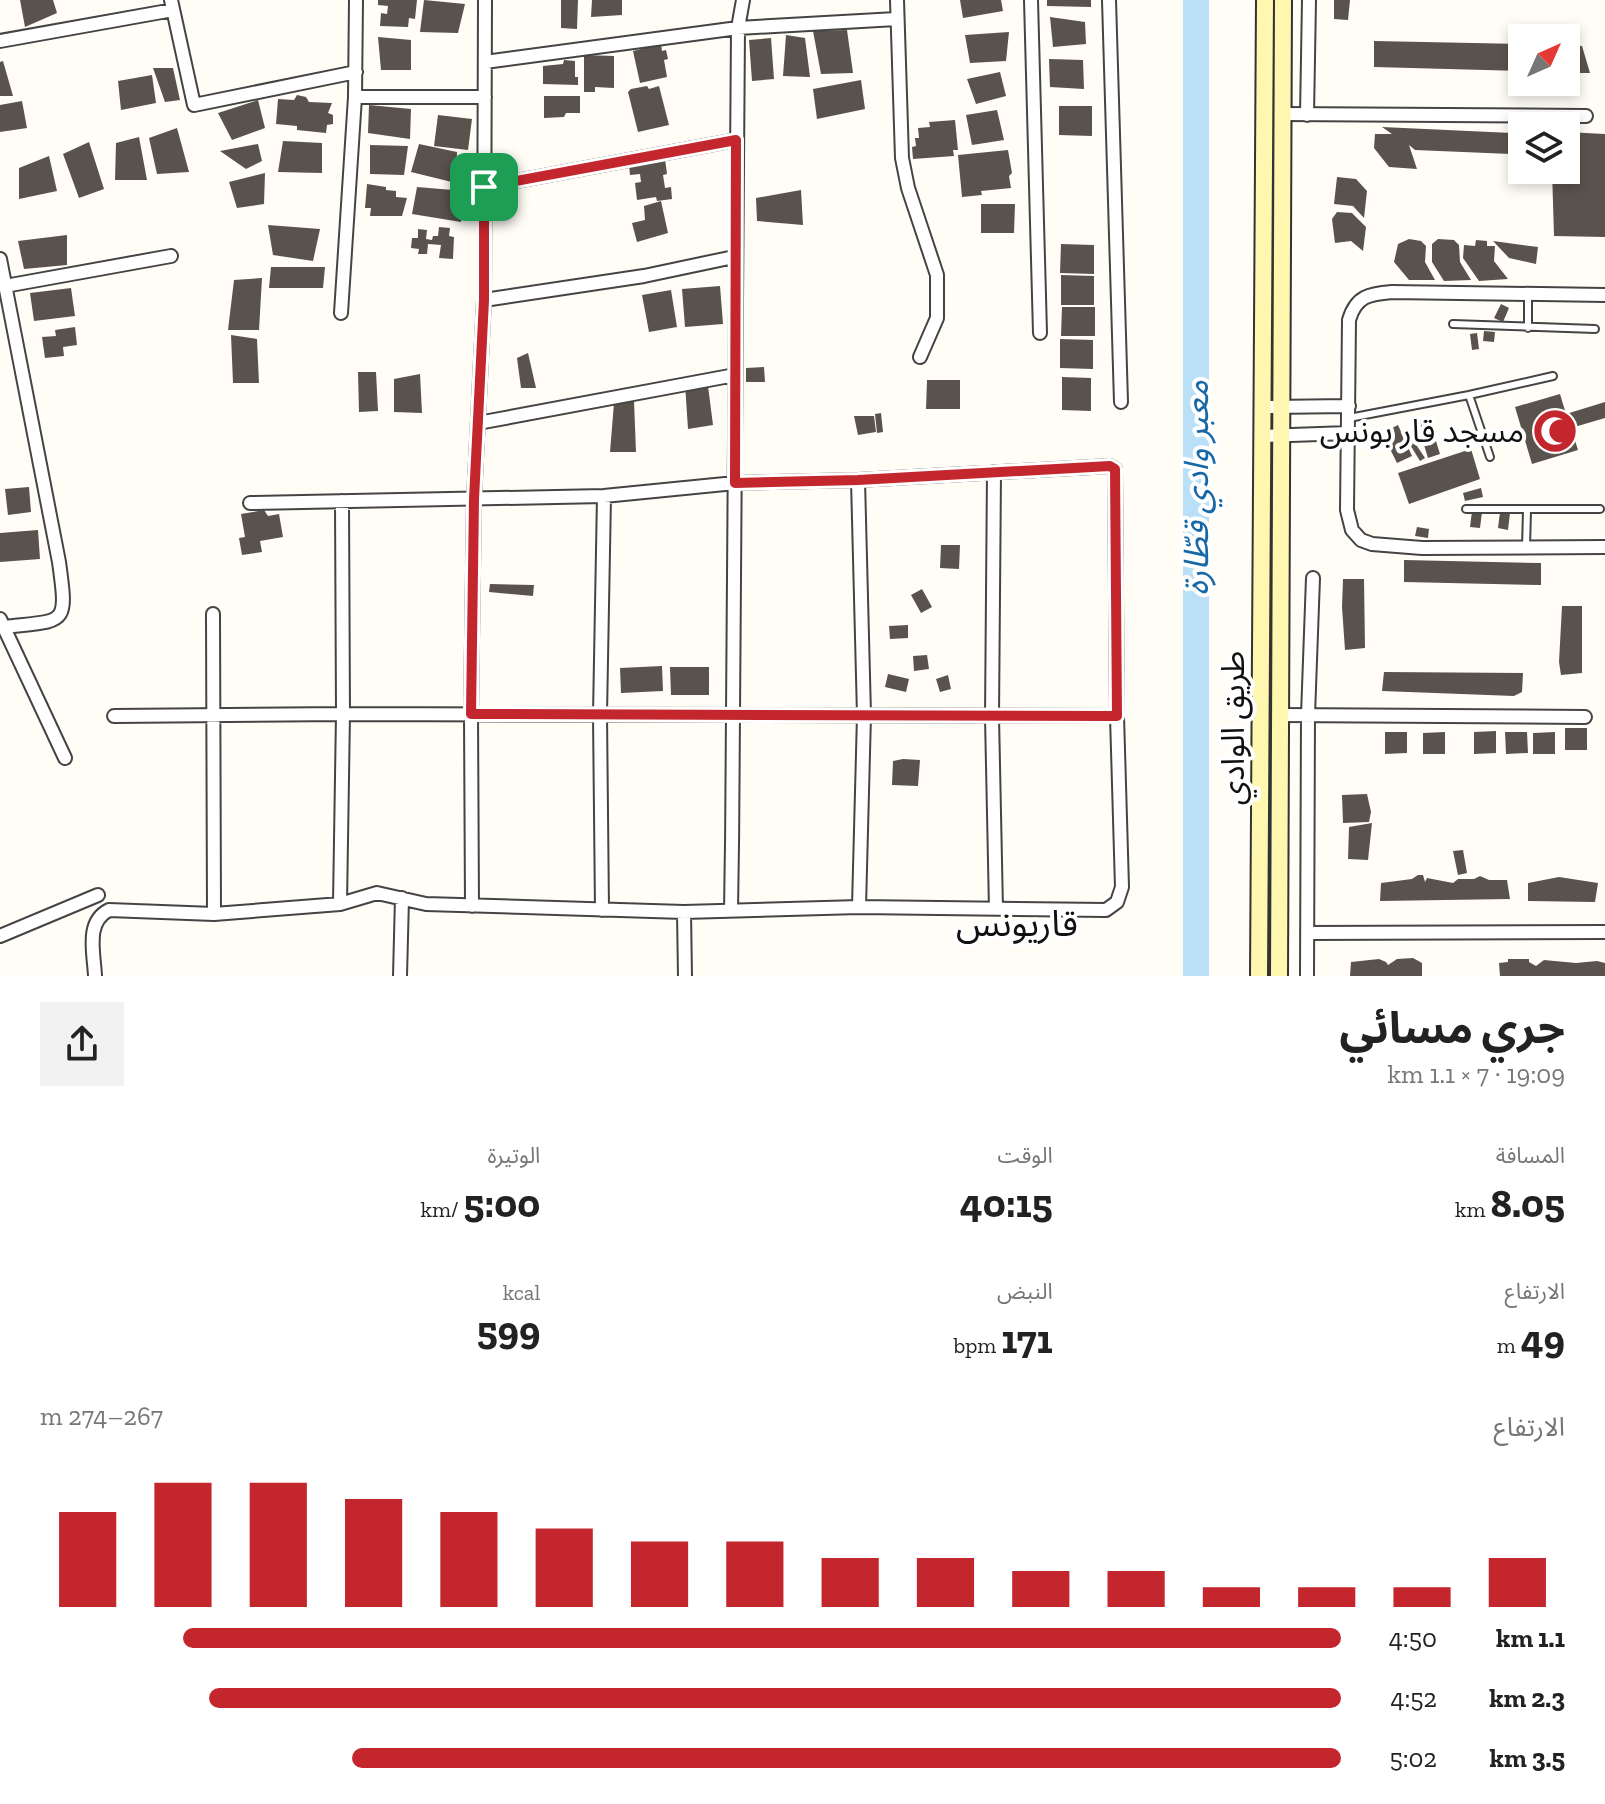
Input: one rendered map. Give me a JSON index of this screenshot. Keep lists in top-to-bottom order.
{
  "streets": {
    "main road": ["طريق الوادي"]
  },
  "districts": ["قاريونس"],
  "water": ["معبر وادي قطّارة"],
  "places": {
    "mosque": ["مسجد قار بونس"]
  },
  "north": "top right",
  "page": {
    "heading": ["جري مسائي", "19:09 · 7 × 1.1 km"],
    "stats": [
      ["المسافة", "8.05 km"],
      ["الوقت", "40:15"],
      ["الوتيرة", "5:00 /km"],
      ["الارتفاع", "49 m"],
      ["النبض", "171 bpm"],
      ["kcal", "599"]
    ],
    "chart": ["الارتفاع", "267–274 m"],
    "list": [
      {
        "name": "1.1 km",
        "note": "4:50"
      },
      {
        "name": "2.3 km",
        "note": "4:52"
      },
      {
        "name": "3.5 km",
        "note": "5:02"
      }
    ]
  }
}
